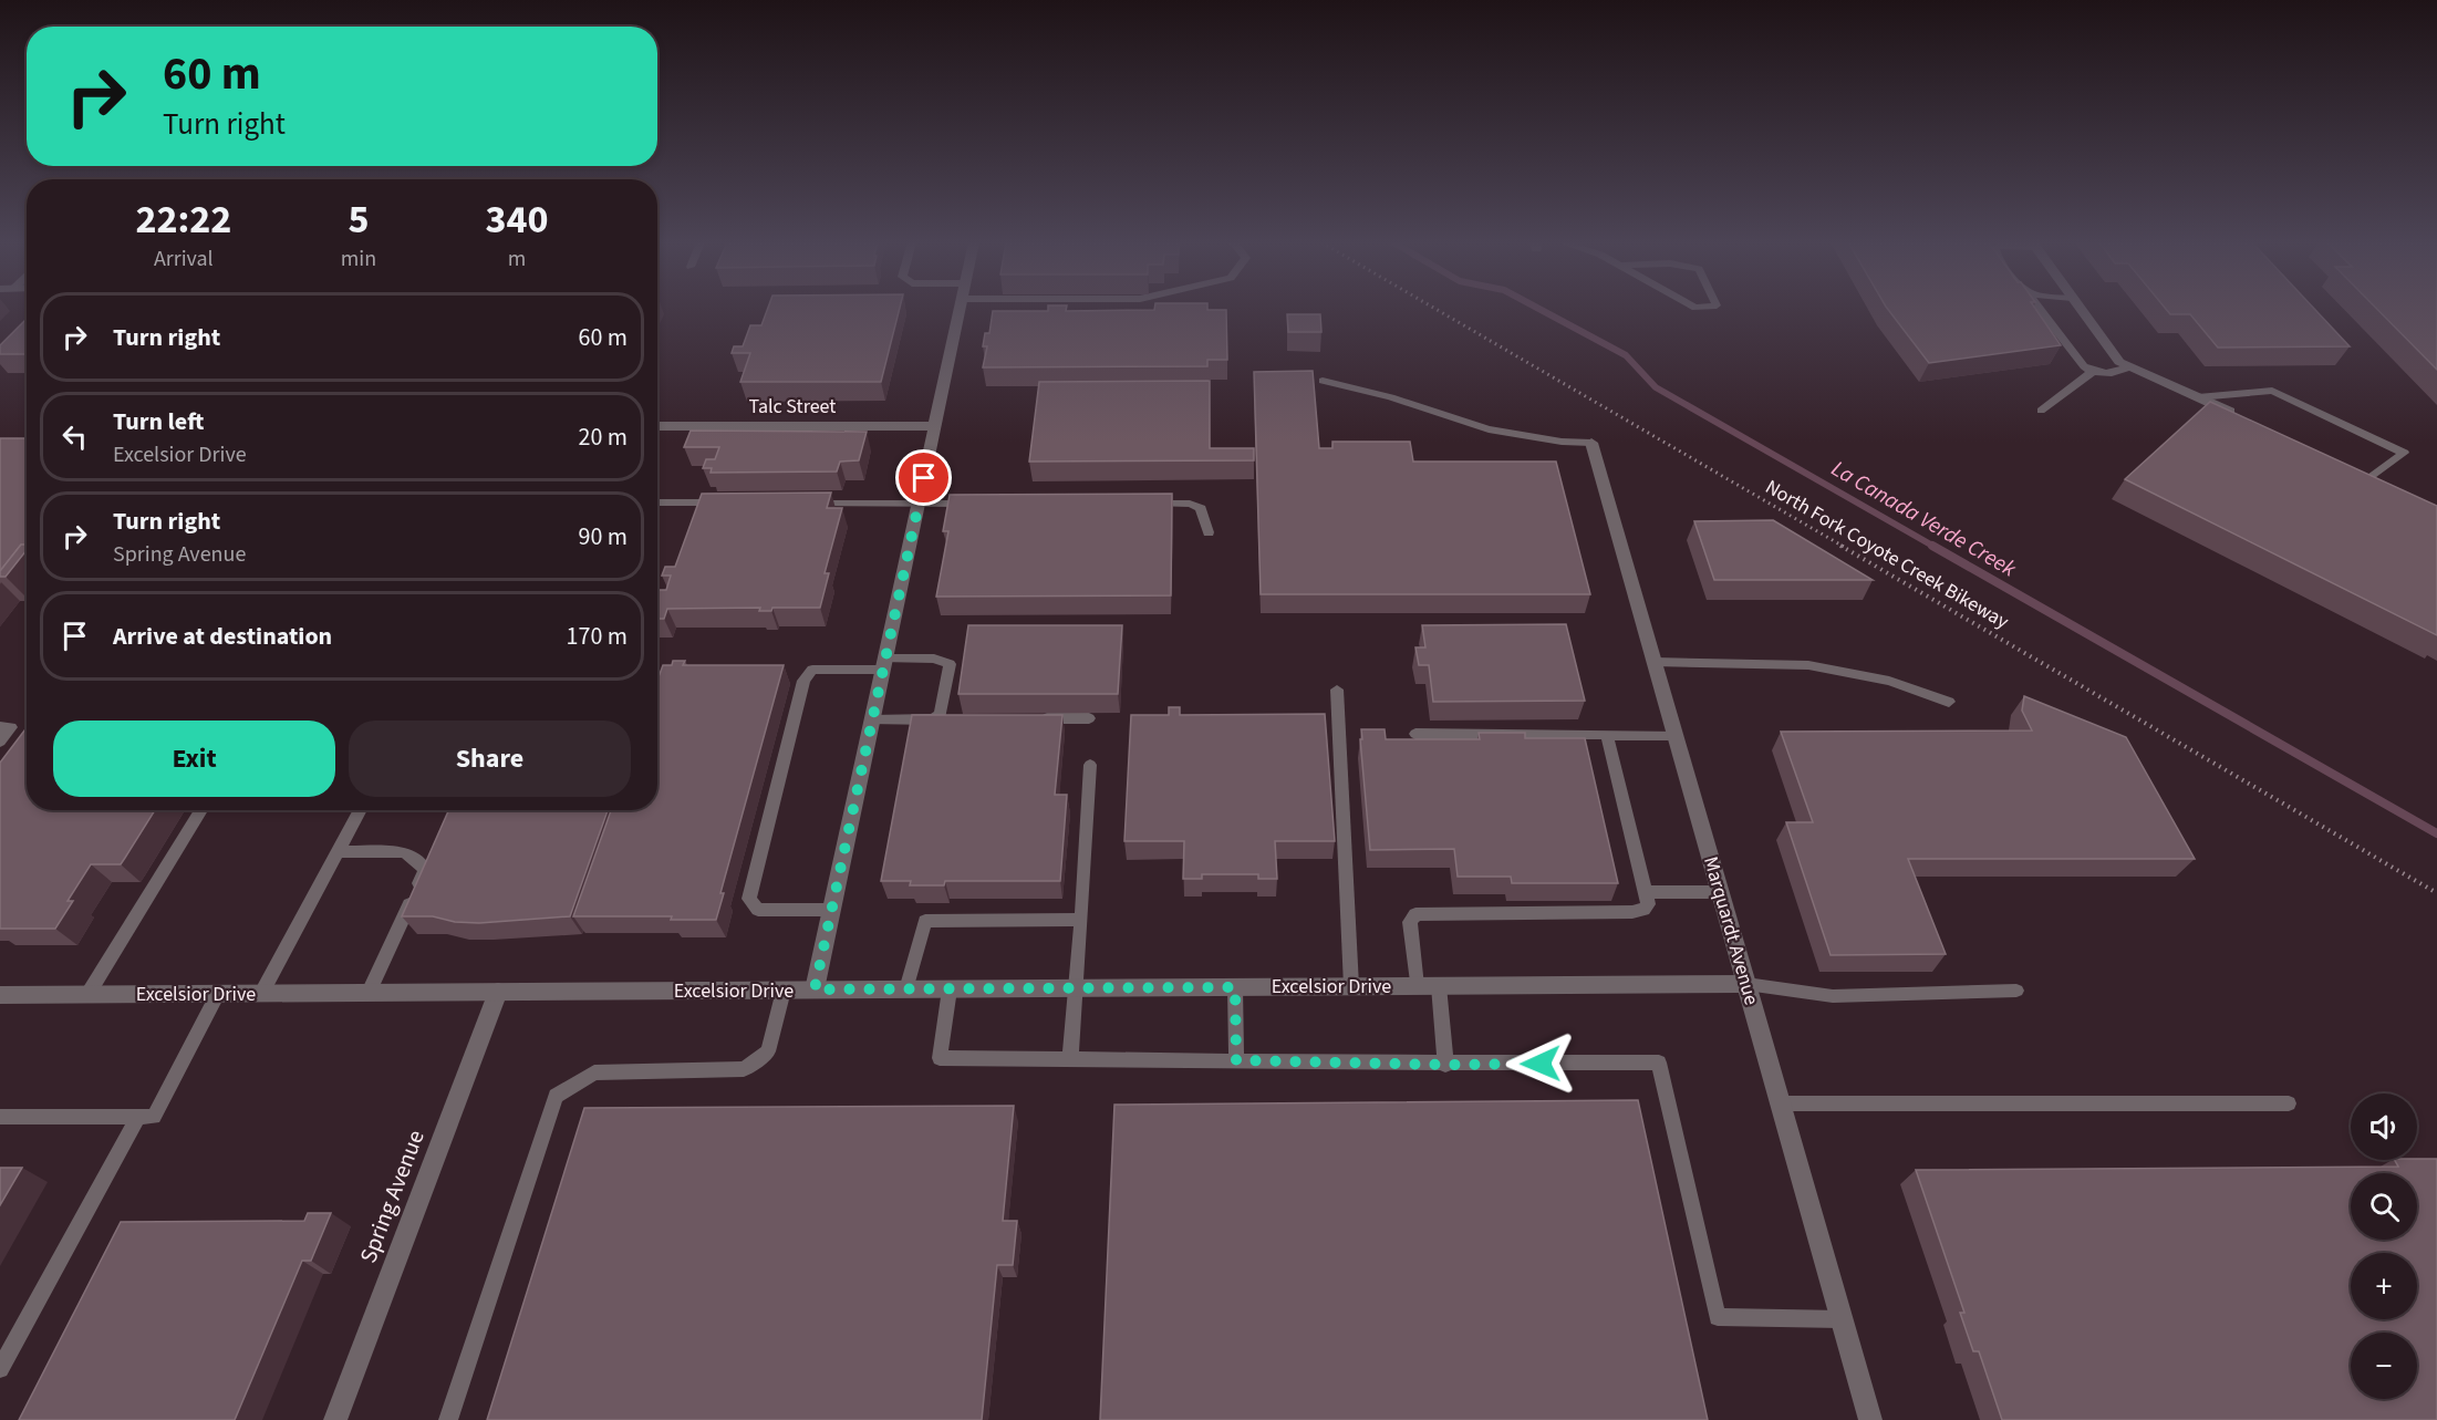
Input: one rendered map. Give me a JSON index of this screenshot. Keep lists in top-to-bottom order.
{
  "streets": {
    "street": [
      "Talc Street",
      "Marquardt Avenue",
      "Excelsior Drive",
      "Spring Avenue"
    ],
    "path": ["North Fork Coyote Creek Bikeway"]
  },
  "crossings": [
    ["Marquardt Avenue", "Excelsior Drive"],
    ["Excelsior Drive", "Spring Avenue"]
  ],
  "water": ["La Canada Verde Creek"],
  "page": {
    "turn": ["60 m", "Turn right"],
    "eta": [
      "22:22",
      "Arrival",
      "5",
      "min",
      "340",
      "m"
    ],
    "list": [
      {
        "name": "Turn right",
        "value": "60 m"
      },
      {
        "name": "Turn left",
        "note": "Excelsior Drive",
        "value": "20 m"
      },
      {
        "name": "Turn right",
        "note": "Spring Avenue",
        "value": "90 m"
      },
      {
        "name": "Arrive at destination",
        "value": "170 m"
      }
    ],
    "buttons": ["Exit", "Share"],
    "map_buttons": ["+", "−"]
  }
}
